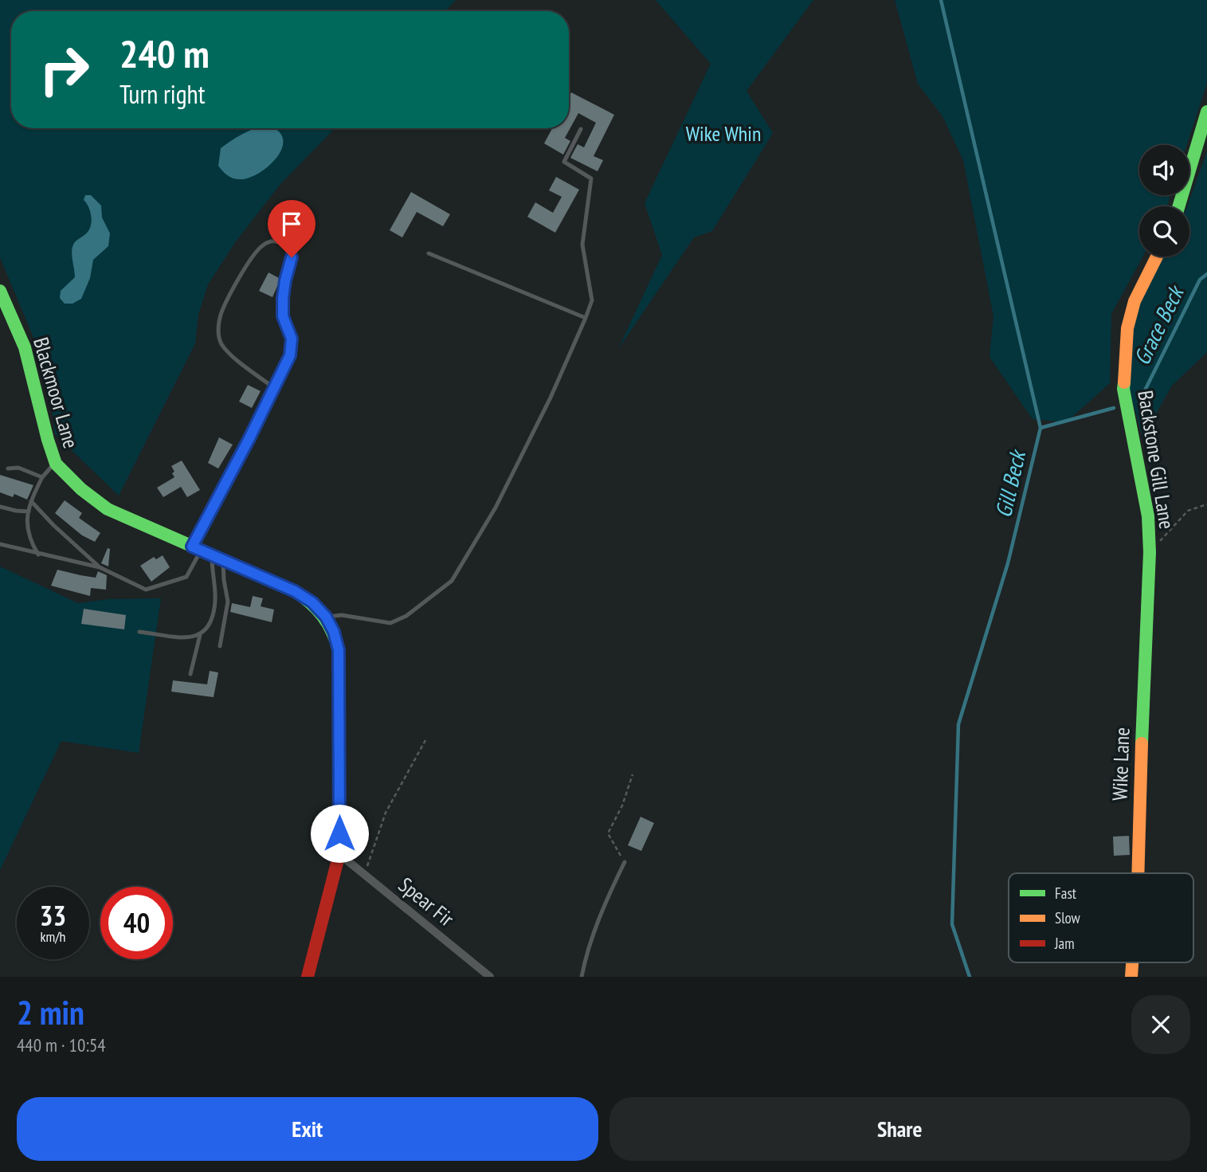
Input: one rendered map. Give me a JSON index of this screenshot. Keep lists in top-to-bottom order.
{
  "streets": {
    "street": [
      "Blackmoor Lane",
      "Backstone Gill Lane",
      "Wike Lane",
      "Spear Fir"
    ]
  },
  "crossings": [
    ["Blackmoor Lane", "Spear Fir"],
    ["Backstone Gill Lane", "Wike Lane"]
  ],
  "water": ["Grace Beck", "Gill Beck"],
  "parks": ["Wike Whin"],
  "legend": ["Fast", "Slow", "Jam"],
  "page": {
    "turn": ["240 m", "Turn right"],
    "speed": "33 km/h",
    "limit": "40",
    "heading": ["2 min", "440 m · 10:54"],
    "buttons": ["Exit", "Share"]
  }
}
